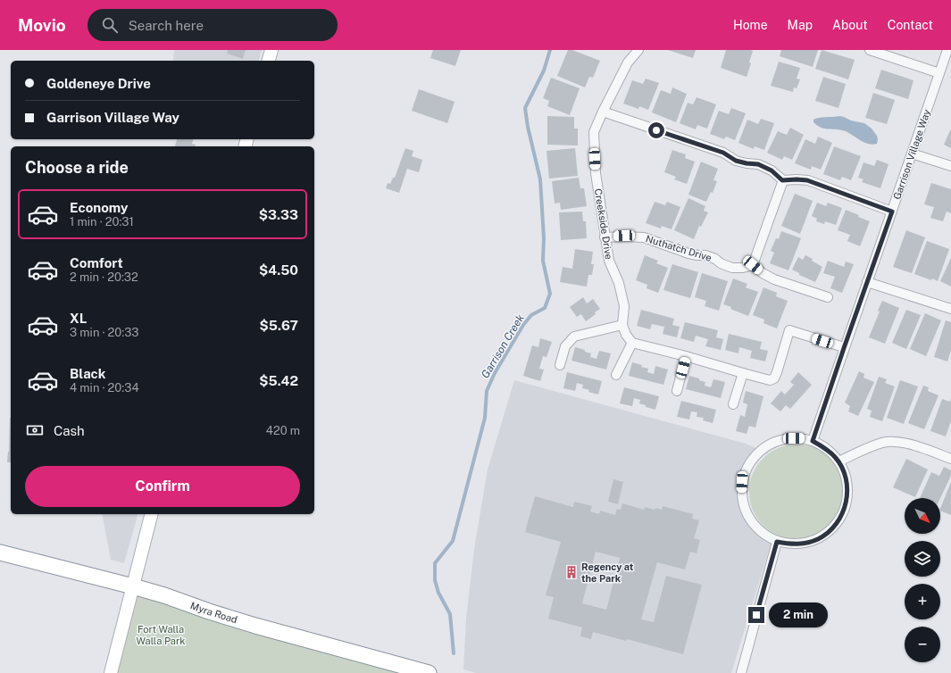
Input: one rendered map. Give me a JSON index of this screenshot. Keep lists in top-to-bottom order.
{
  "streets": {
    "highway": ["Myra Road"],
    "street": ["Garrison Village Way", "Creekside Drive", "Nuthatch Drive"]
  },
  "crossings": [
    ["Creekside Drive", "Nuthatch Drive"]
  ],
  "water": ["Garrison Creek"],
  "parks": ["Fort Walla Walla Park"],
  "places": {
    "building": ["Regency at the Park"]
  },
  "north": "bottom right",
  "page": {
    "header": "Movio",
    "search": "Search here",
    "nav": [
      "Home",
      "Map",
      "About",
      "Contact"
    ],
    "banner": ["Goldeneye Drive", "Garrison Village Way"],
    "heading": "Choose a ride",
    "list": [
      {
        "name": "Economy",
        "note": "1 min · 20:31",
        "value": "$3.33"
      },
      {
        "name": "Comfort",
        "note": "2 min · 20:32",
        "value": "$4.50"
      },
      {
        "name": "XL",
        "note": "3 min · 20:33",
        "value": "$5.67"
      },
      {
        "name": "Black",
        "note": "4 min · 20:34",
        "value": "$5.42"
      }
    ],
    "pay": ["Cash", "420 m"],
    "buttons": "Confirm",
    "map_buttons": ["+", "−"],
    "bubble": "2 min"
  }
}
